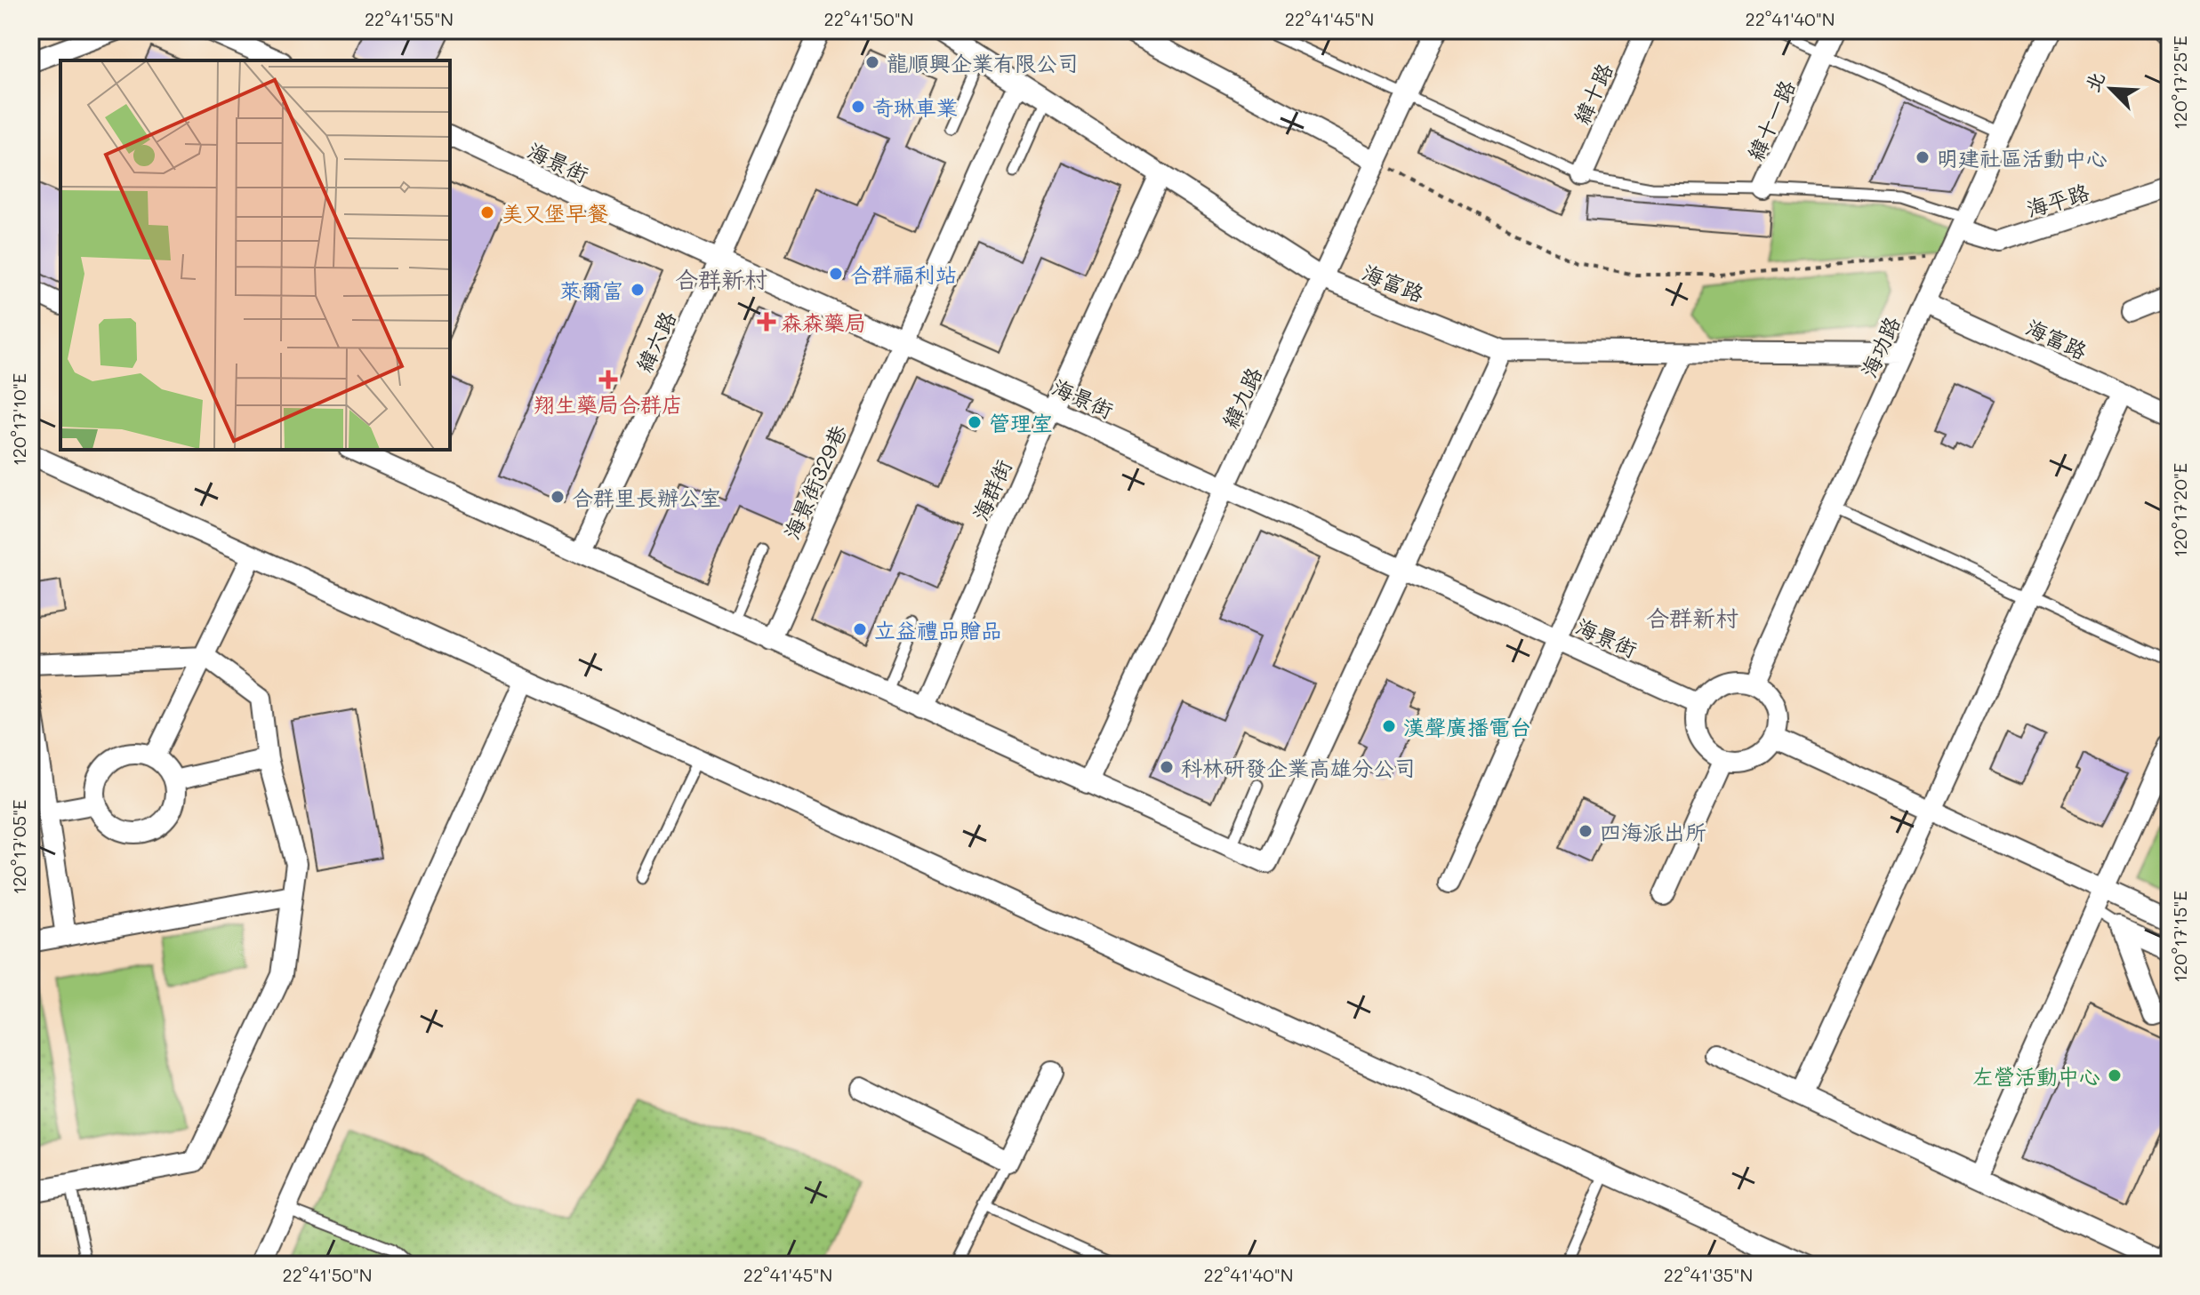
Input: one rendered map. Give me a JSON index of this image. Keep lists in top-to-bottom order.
{
  "streets": {
    "street": [
      "緯十路",
      "緯十一路",
      "海景街",
      "海平路",
      "海富路",
      "緯六路",
      "海功路",
      "緯九路",
      "海景街329巷",
      "海群街"
    ]
  },
  "crossings": [
    ["海景街", "緯六路"],
    ["海景街", "海功路"],
    ["海景街", "緯九路"],
    ["海景街", "海景街329巷"],
    ["海景街", "海群街"],
    ["海平路", "海功路"],
    ["海富路", "海功路"],
    ["海富路", "緯九路"],
    ["海富路", "海景街329巷"],
    ["海富路", "海群街"]
  ],
  "districts": ["合群新村", "合群新村"],
  "places": {
    "other": [
      "龍順興企業有限公司",
      "奇琳車業",
      "明建社區活動中心",
      "美又堡早餐",
      "合群福利站",
      "萊爾富",
      "管理室",
      "合群里長辦公室",
      "立益禮品贈品",
      "漢聲廣播電台",
      "科林研發企業高雄分公司",
      "四海派出所",
      "左營活動中心"
    ],
    "health": ["森森藥局", "翔生藥局合群店"]
  },
  "north": "top left",
  "coordinates": [
    "22°41'55\"N",
    "22°41'50\"N",
    "22°41'45\"N",
    "22°41'40\"N",
    "120°17'25\"E",
    "120°17'10\"E",
    "120°17'20\"E",
    "120°17'05\"E",
    "120°17'15\"E",
    "22°41'35\"N"
  ]
}
